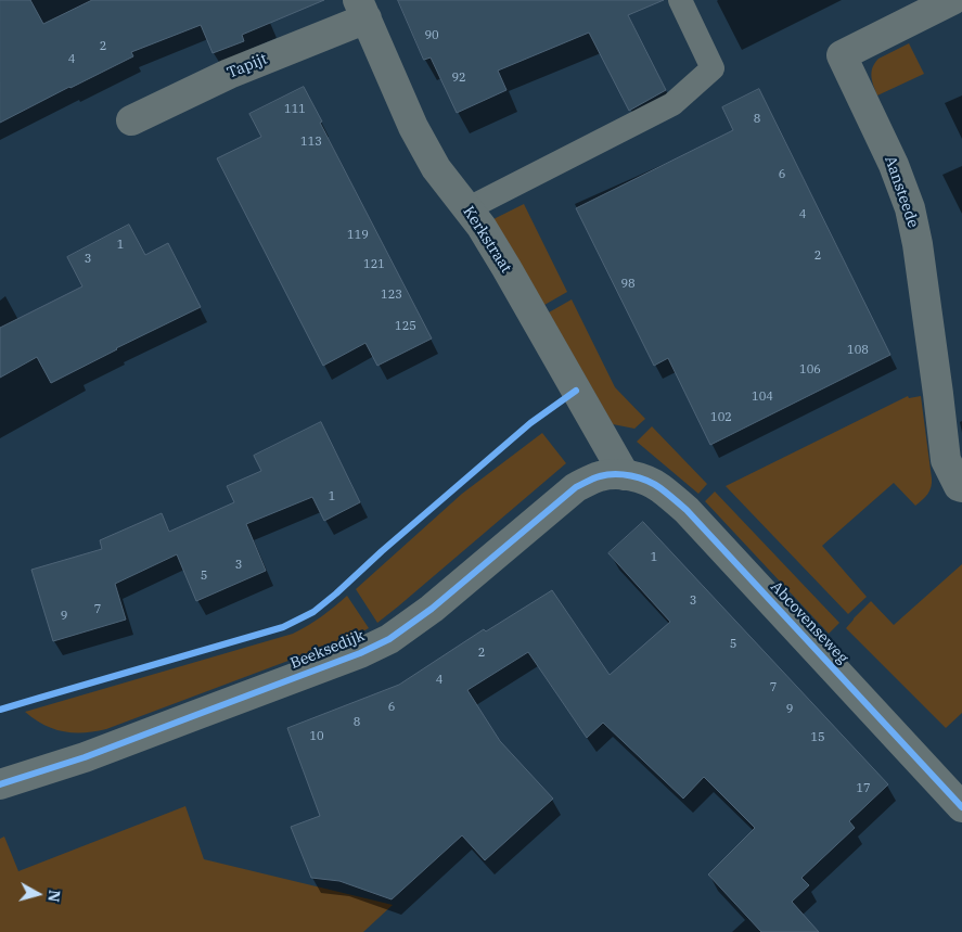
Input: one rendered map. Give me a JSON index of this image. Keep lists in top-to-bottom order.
{
  "streets": {
    "street": [
      "Tapijt",
      "Aansteede",
      "Kerkstraat",
      "Abcovenseweg",
      "Beeksedijk"
    ]
  },
  "crossings": [
    ["Tapijt", "Kerkstraat"],
    ["Kerkstraat", "Abcovenseweg"],
    ["Kerkstraat", "Beeksedijk"],
    ["Abcovenseweg", "Beeksedijk"]
  ],
  "house_numbers": [
    "90",
    "2",
    "4",
    "92",
    "111",
    "8",
    "113",
    "6",
    "4",
    "119",
    "1",
    "2",
    "3",
    "121",
    "98",
    "123",
    "125",
    "108",
    "106",
    "104",
    "102",
    "1",
    "1",
    "3",
    "5",
    "3",
    "7",
    "9",
    "5",
    "2",
    "4",
    "7",
    "6",
    "9",
    "8",
    "10",
    "15",
    "17"
  ],
  "north": "right"
}
